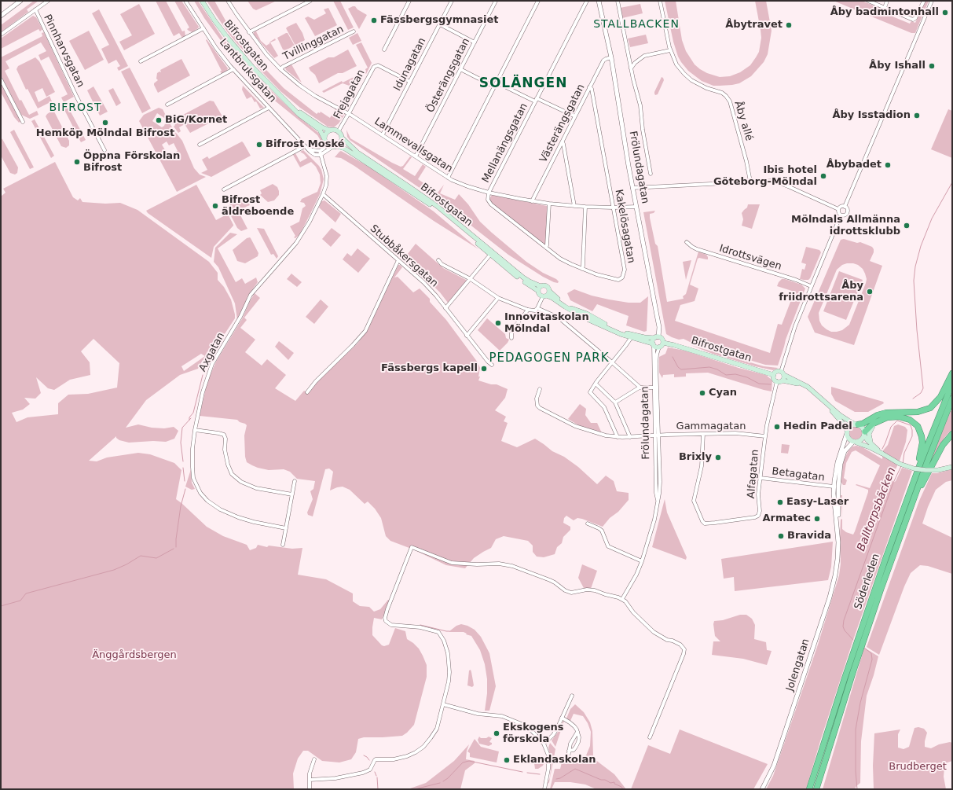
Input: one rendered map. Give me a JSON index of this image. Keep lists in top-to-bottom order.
{
  "streets": {
    "highway": ["Söderleden"],
    "main road": ["Bifrostgatan"],
    "street": [
      "Tvillinggatan",
      "Pinnharvsgatan",
      "Idunagatan",
      "Lantbruksgatan",
      "Österängsgatan",
      "Frejagatan",
      "Åby allé",
      "Västerängsgatan",
      "Mellanängsgatan",
      "Lammevallsgatan",
      "Frölundagatan",
      "Kakelösagatan",
      "Stubbåkersgatan",
      "Idrottsvägen",
      "Axgatan",
      "Gammagatan",
      "Alfagatan",
      "Betagatan",
      "Jolengatan"
    ]
  },
  "crossings": [
    ["Tvillinggatan", "Lammevallsgatan"],
    ["Bifrostgatan", "Frejagatan"],
    ["Bifrostgatan", "Frölundagatan"],
    ["Bifrostgatan", "Alfagatan"],
    ["Idunagatan", "Frejagatan"],
    ["Idunagatan", "Lammevallsgatan"],
    ["Lantbruksgatan", "Axgatan"],
    ["Österängsgatan", "Lammevallsgatan"],
    ["Frejagatan", "Lammevallsgatan"],
    ["Västerängsgatan", "Lammevallsgatan"],
    ["Västerängsgatan", "Frölundagatan"],
    ["Västerängsgatan", "Kakelösagatan"],
    ["Mellanängsgatan", "Lammevallsgatan"],
    ["Mellanängsgatan", "Kakelösagatan"],
    ["Lammevallsgatan", "Frölundagatan"],
    ["Lammevallsgatan", "Kakelösagatan"],
    ["Frölundagatan", "Gammagatan"],
    ["Stubbåkersgatan", "Axgatan"],
    ["Gammagatan", "Alfagatan"],
    ["Alfagatan", "Betagatan"],
    ["Betagatan", "Jolengatan"]
  ],
  "districts": [
    "STALLBACKEN",
    "SOLÄNGEN",
    "BIFROST",
    "PEDAGOGEN PARK"
  ],
  "water": ["Balltorpsbäcken"],
  "parks": ["Änggårdsbergen", "Brudberget"],
  "places": [
    "Åby badmintonhall",
    "Fässbergsgymnasiet",
    "Åbytravet",
    "Åby Ishall",
    "Åby Isstadion",
    "BiG/Kornet",
    "Hemköp Mölndal Bifrost",
    "Bifrost Moské",
    "Öppna Förskolan Bifrost",
    "Åbybadet",
    "Ibis hotel Göteborg-Mölndal",
    "Bifrost äldreboende",
    "Mölndals Allmänna idrottsklubb",
    "Åby friidrottsarena",
    "Innovitaskolan Mölndal",
    "Fässbergs kapell",
    "Cyan",
    "Hedin Padel",
    "Brixly",
    "Easy-Laser",
    "Armatec",
    "Bravida",
    "Ekskogens förskola",
    "Eklandaskolan"
  ]
}
